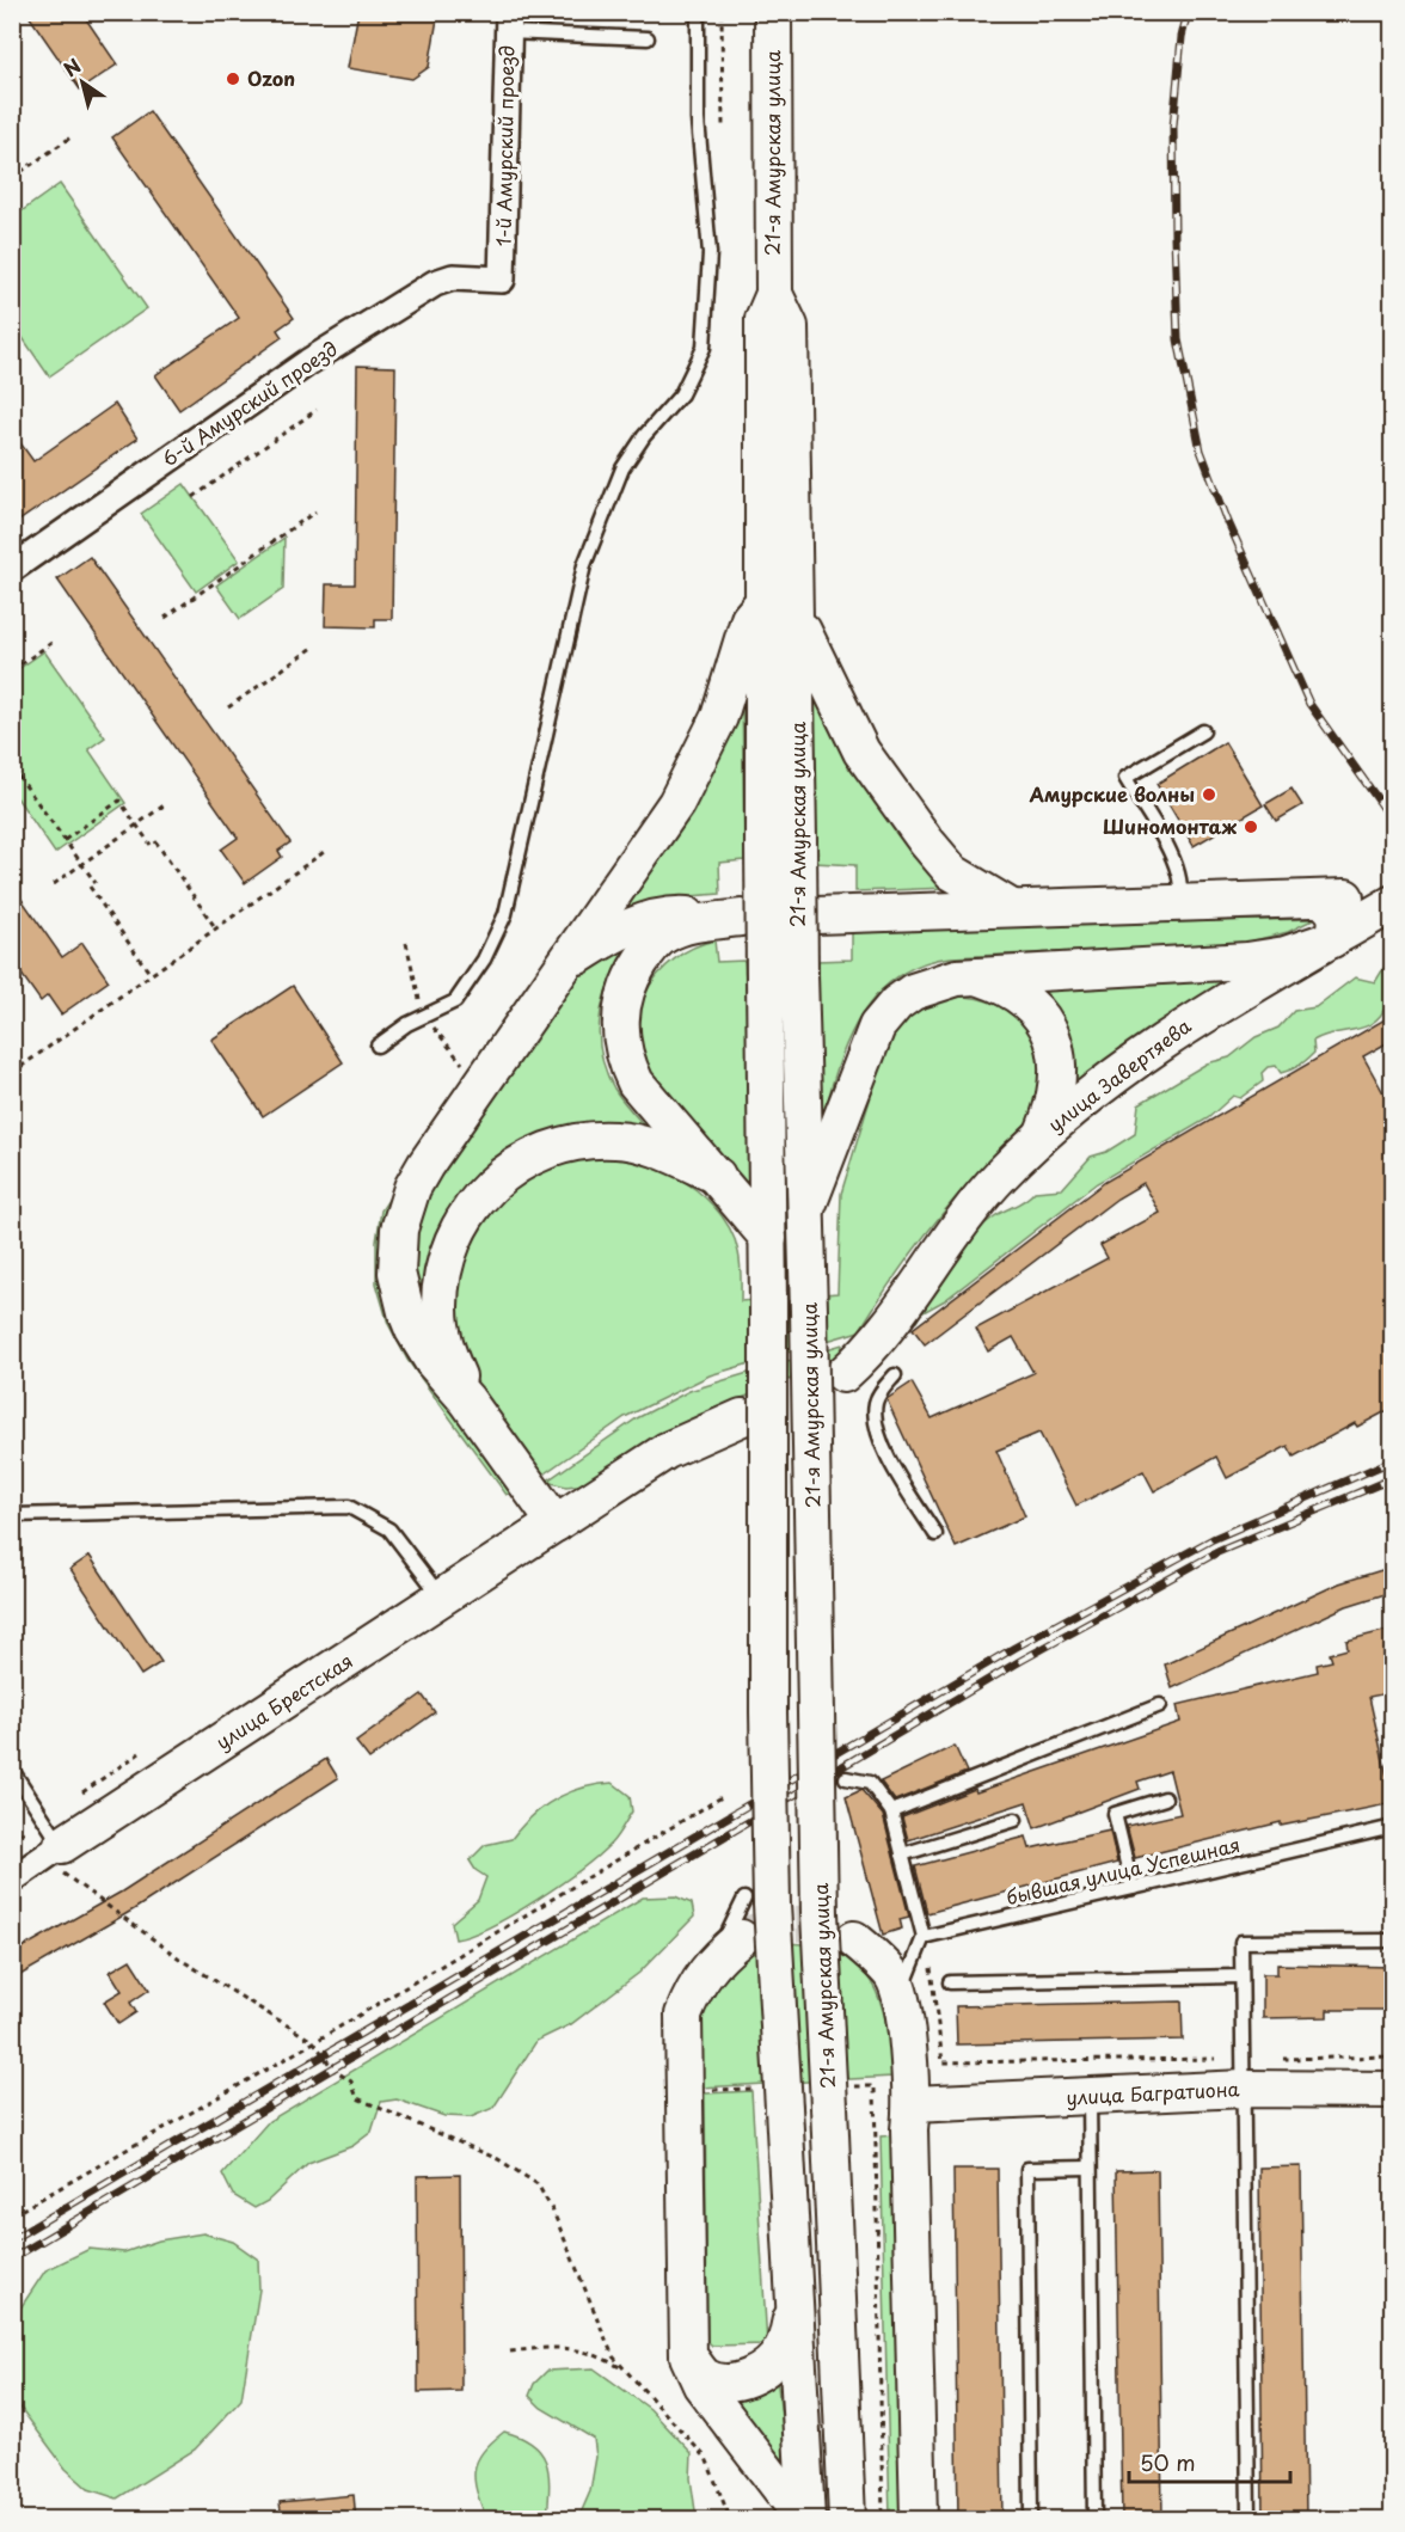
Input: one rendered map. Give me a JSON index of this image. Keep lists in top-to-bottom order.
{
  "streets": {
    "main road": [
      "21-я Амурская улица",
      "улица Завертяева",
      "улица Брестская",
      "улица Багратиона"
    ],
    "street": ["1-й Амурский проезд", "6-й Амурский проезд"],
    "lane": ["бывшая улица Успешная"]
  },
  "crossings": [
    ["1-й Амурский проезд", "6-й Амурский проезд"]
  ],
  "places": ["Ozon", "Амурские волны", "Шиномонтаж"],
  "scale_bar": "50 m",
  "north": "top left"
}
